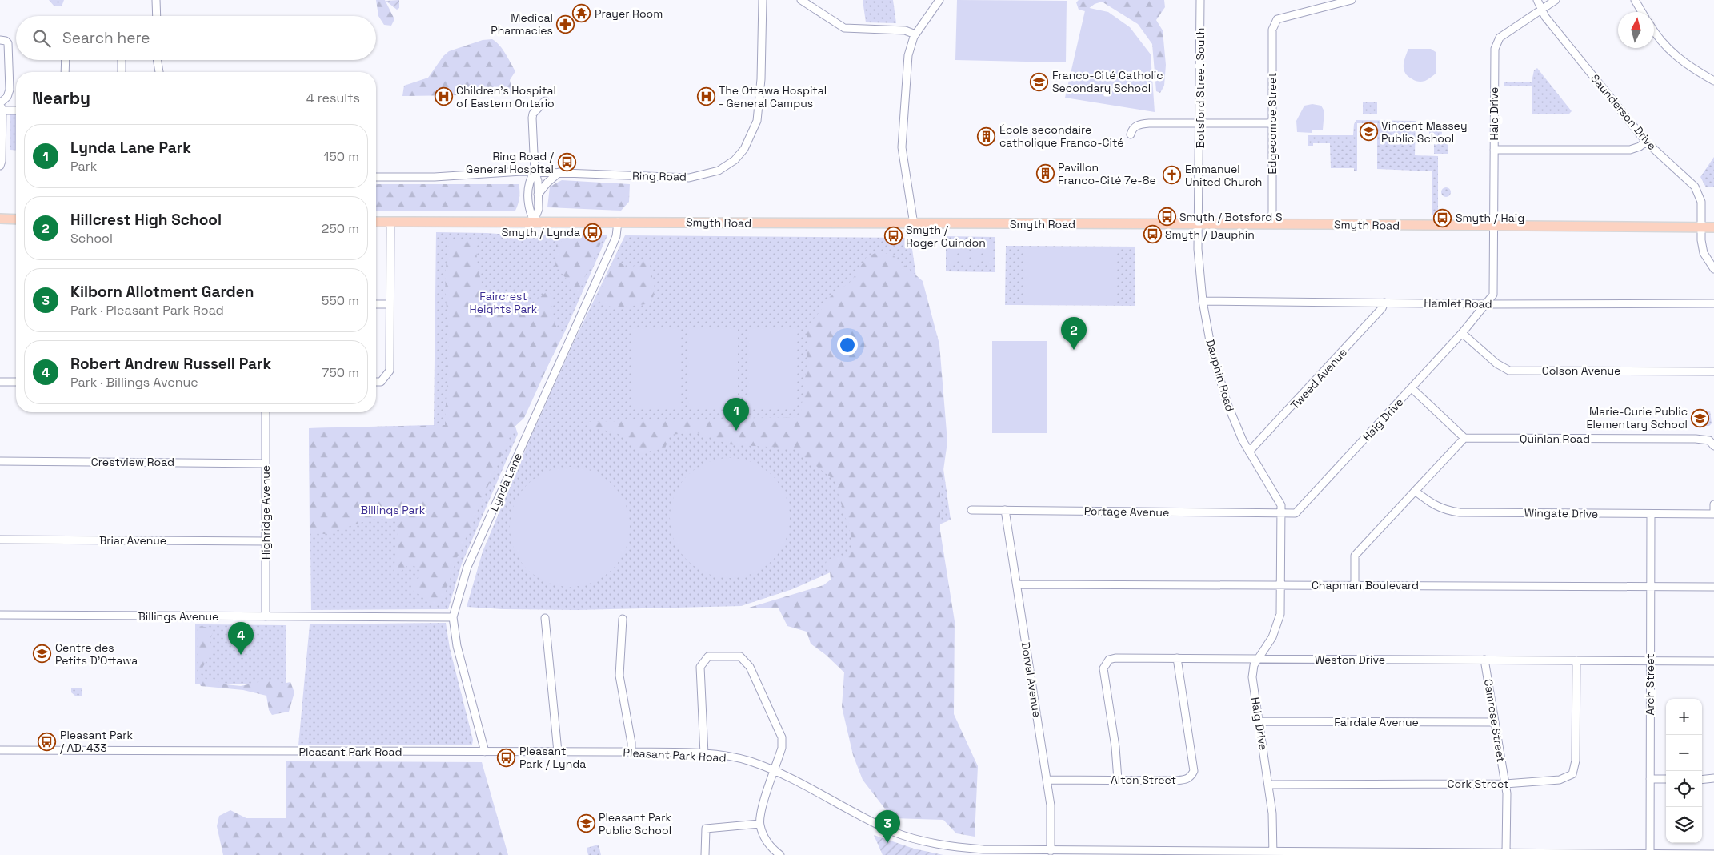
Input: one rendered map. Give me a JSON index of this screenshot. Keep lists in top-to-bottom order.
{
  "streets": {
    "main road": ["Smyth Road"],
    "street": [
      "Botsford Street South",
      "Saunderson Drive",
      "Haig Drive",
      "Edgecombe Street",
      "Ring Road",
      "Hamlet Road",
      "Colson Avenue",
      "Dauphin Road",
      "Tweed Avenue",
      "Quinlan Road",
      "Crestview Road",
      "Lynda Lane",
      "Portage Avenue",
      "Highridge Avenue",
      "Wingate Drive",
      "Briar Avenue",
      "Chapman Boulevard",
      "Billings Avenue",
      "Weston Drive",
      "Dorval Avenue",
      "Arch Street",
      "Camrose Street",
      "Fairdale Avenue",
      "Pleasant Park Road",
      "Alton Street",
      "Cork Street"
    ]
  },
  "crossings": [
    ["Botsford Street South", "Smyth Road"],
    ["Botsford Street South", "Dauphin Road"],
    ["Saunderson Drive", "Haig Drive"],
    ["Saunderson Drive", "Smyth Road"],
    ["Haig Drive", "Smyth Road"],
    ["Haig Drive", "Hamlet Road"],
    ["Haig Drive", "Colson Avenue"],
    ["Haig Drive", "Dauphin Road"],
    ["Haig Drive", "Portage Avenue"],
    ["Haig Drive", "Chapman Boulevard"],
    ["Haig Drive", "Weston Drive"],
    ["Haig Drive", "Fairdale Avenue"],
    ["Haig Drive", "Pleasant Park Road"],
    ["Haig Drive", "Cork Street"],
    ["Edgecombe Street", "Smyth Road"],
    ["Smyth Road", "Dauphin Road"],
    ["Smyth Road", "Lynda Lane"],
    ["Hamlet Road", "Dauphin Road"],
    ["Hamlet Road", "Tweed Avenue"],
    ["Dauphin Road", "Tweed Avenue"],
    ["Dauphin Road", "Portage Avenue"],
    ["Crestview Road", "Highridge Avenue"],
    ["Lynda Lane", "Billings Avenue"],
    ["Lynda Lane", "Pleasant Park Road"],
    ["Portage Avenue", "Dorval Avenue"],
    ["Highridge Avenue", "Briar Avenue"],
    ["Highridge Avenue", "Billings Avenue"],
    ["Wingate Drive", "Arch Street"],
    ["Chapman Boulevard", "Dorval Avenue"],
    ["Chapman Boulevard", "Arch Street"],
    ["Weston Drive", "Arch Street"],
    ["Weston Drive", "Camrose Street"],
    ["Weston Drive", "Alton Street"],
    ["Weston Drive", "Cork Street"],
    ["Dorval Avenue", "Pleasant Park Road"],
    ["Dorval Avenue", "Alton Street"],
    ["Arch Street", "Pleasant Park Road"],
    ["Camrose Street", "Fairdale Avenue"],
    ["Camrose Street", "Pleasant Park Road"],
    ["Camrose Street", "Cork Street"]
  ],
  "parks": ["Faircrest Heights Park", "Billings Park"],
  "places": {
    "temple": ["Prayer Room"],
    "pharmacy": ["Medical Pharmacies"],
    "school or university": [
      "Franco-Cité Catholic Secondary School",
      "Vincent Massey Public School",
      "Marie-Curie Public Elementary School",
      "Centre des Petits D'Ottawa",
      "Pleasant Park Public School"
    ],
    "hospital": ["Children's Hospital of Eastern Ontario", "The Ottawa Hospital - General Campus"],
    "building": ["École secondaire catholique Franco-Cité", "Pavillon Franco-Cité 7e-8e"],
    "bus stop": [
      "Ring Road / General Hospital",
      "Smyth / Botsford S",
      "Smyth / Haig",
      "Smyth / Lynda",
      "Smyth / Dauphin",
      "Smyth / Roger Guindon",
      "Pleasant Park / AD. 433",
      "Pleasant Park / Lynda"
    ],
    "church": ["Emmanuel United Church"]
  },
  "north": "top",
  "page": {
    "search": "Search here",
    "heading": ["Nearby", "4 results"],
    "list": [
      {
        "mark": "1",
        "name": "Lynda Lane Park",
        "note": "Park",
        "value": "150 m"
      },
      {
        "mark": "2",
        "name": "Hillcrest High School",
        "note": "School",
        "value": "250 m"
      },
      {
        "mark": "3",
        "name": "Kilborn Allotment Garden",
        "note": "Park · Pleasant Park Road",
        "value": "550 m"
      },
      {
        "mark": "4",
        "name": "Robert Andrew Russell Park",
        "note": "Park · Billings Avenue",
        "value": "750 m"
      }
    ],
    "pins": [
      "2",
      "1",
      "4",
      "3"
    ],
    "map_buttons": ["+", "−"]
  }
}
